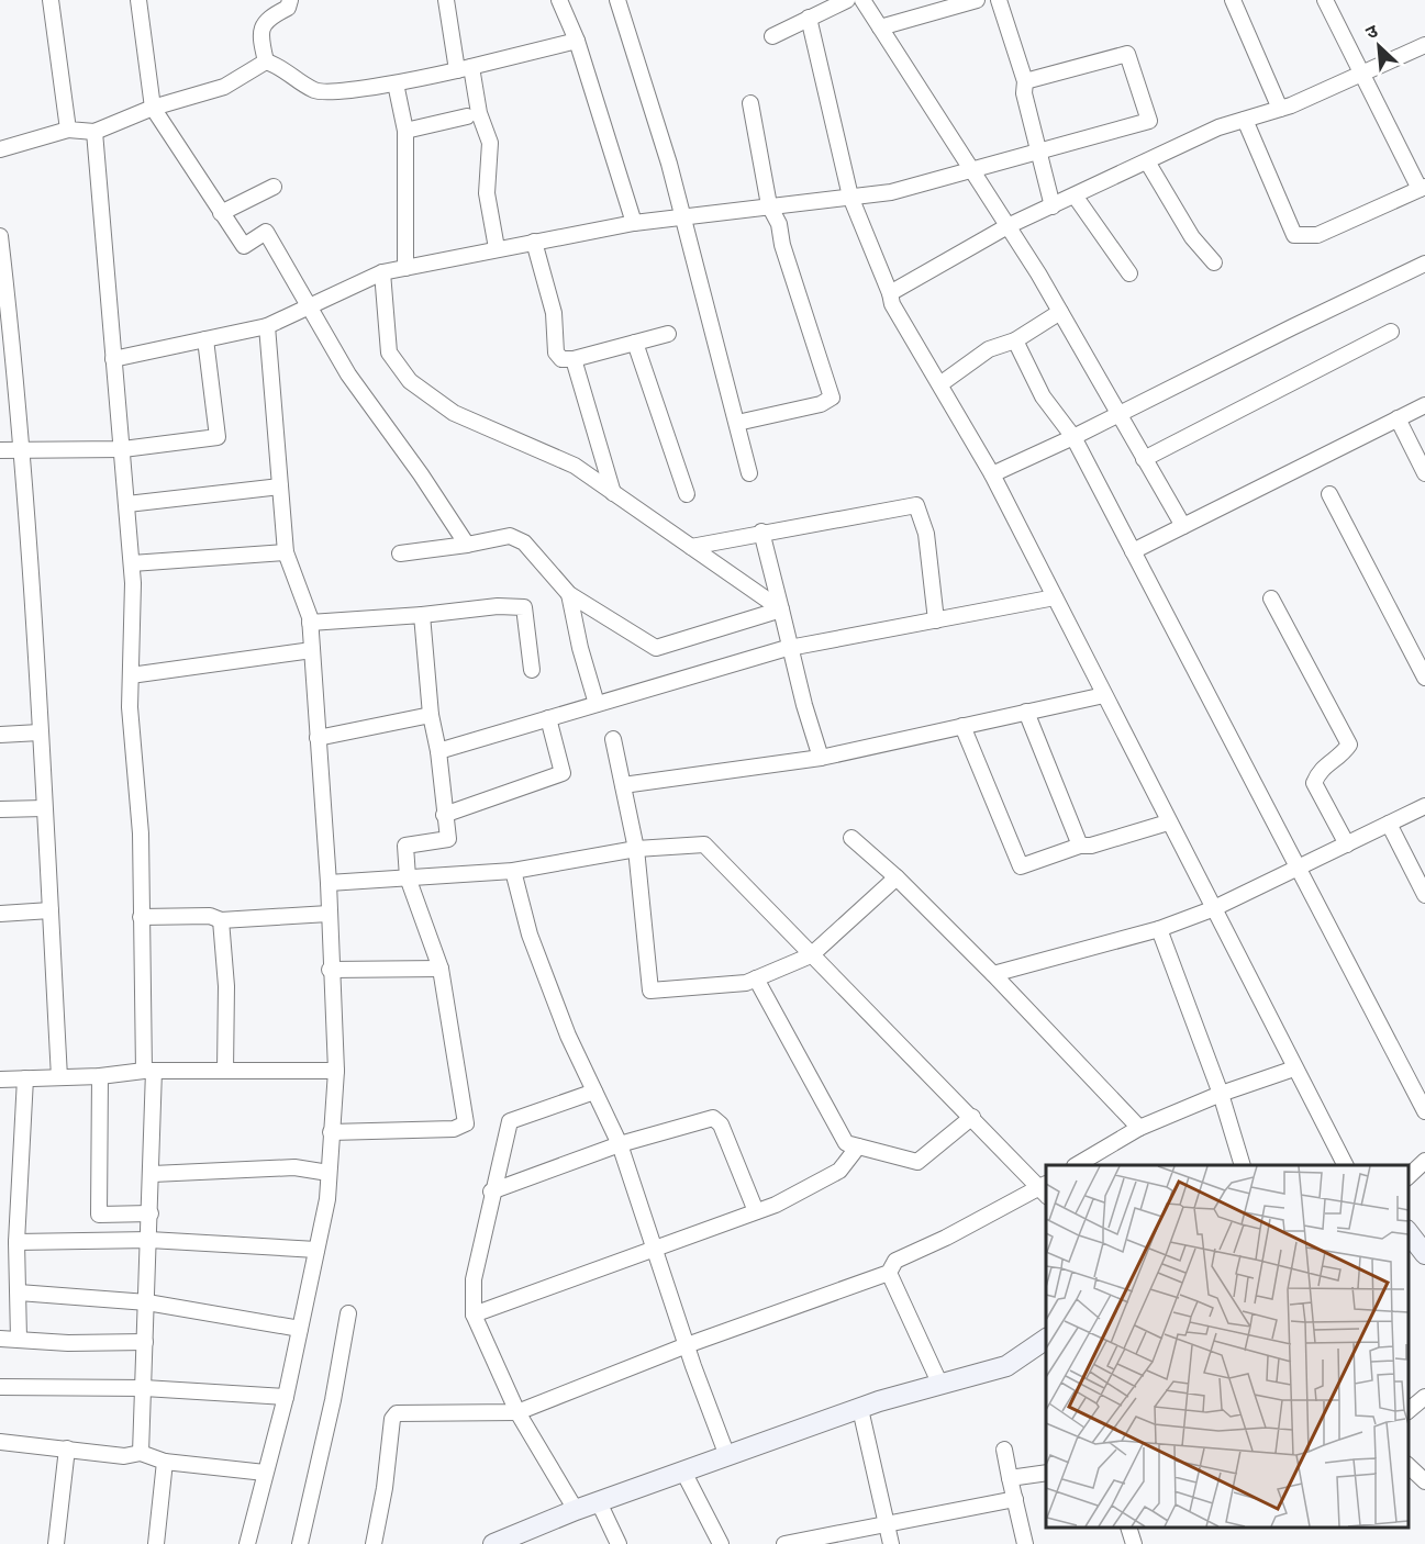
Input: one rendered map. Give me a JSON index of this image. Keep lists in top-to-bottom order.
{
  "north": "top left"
}
